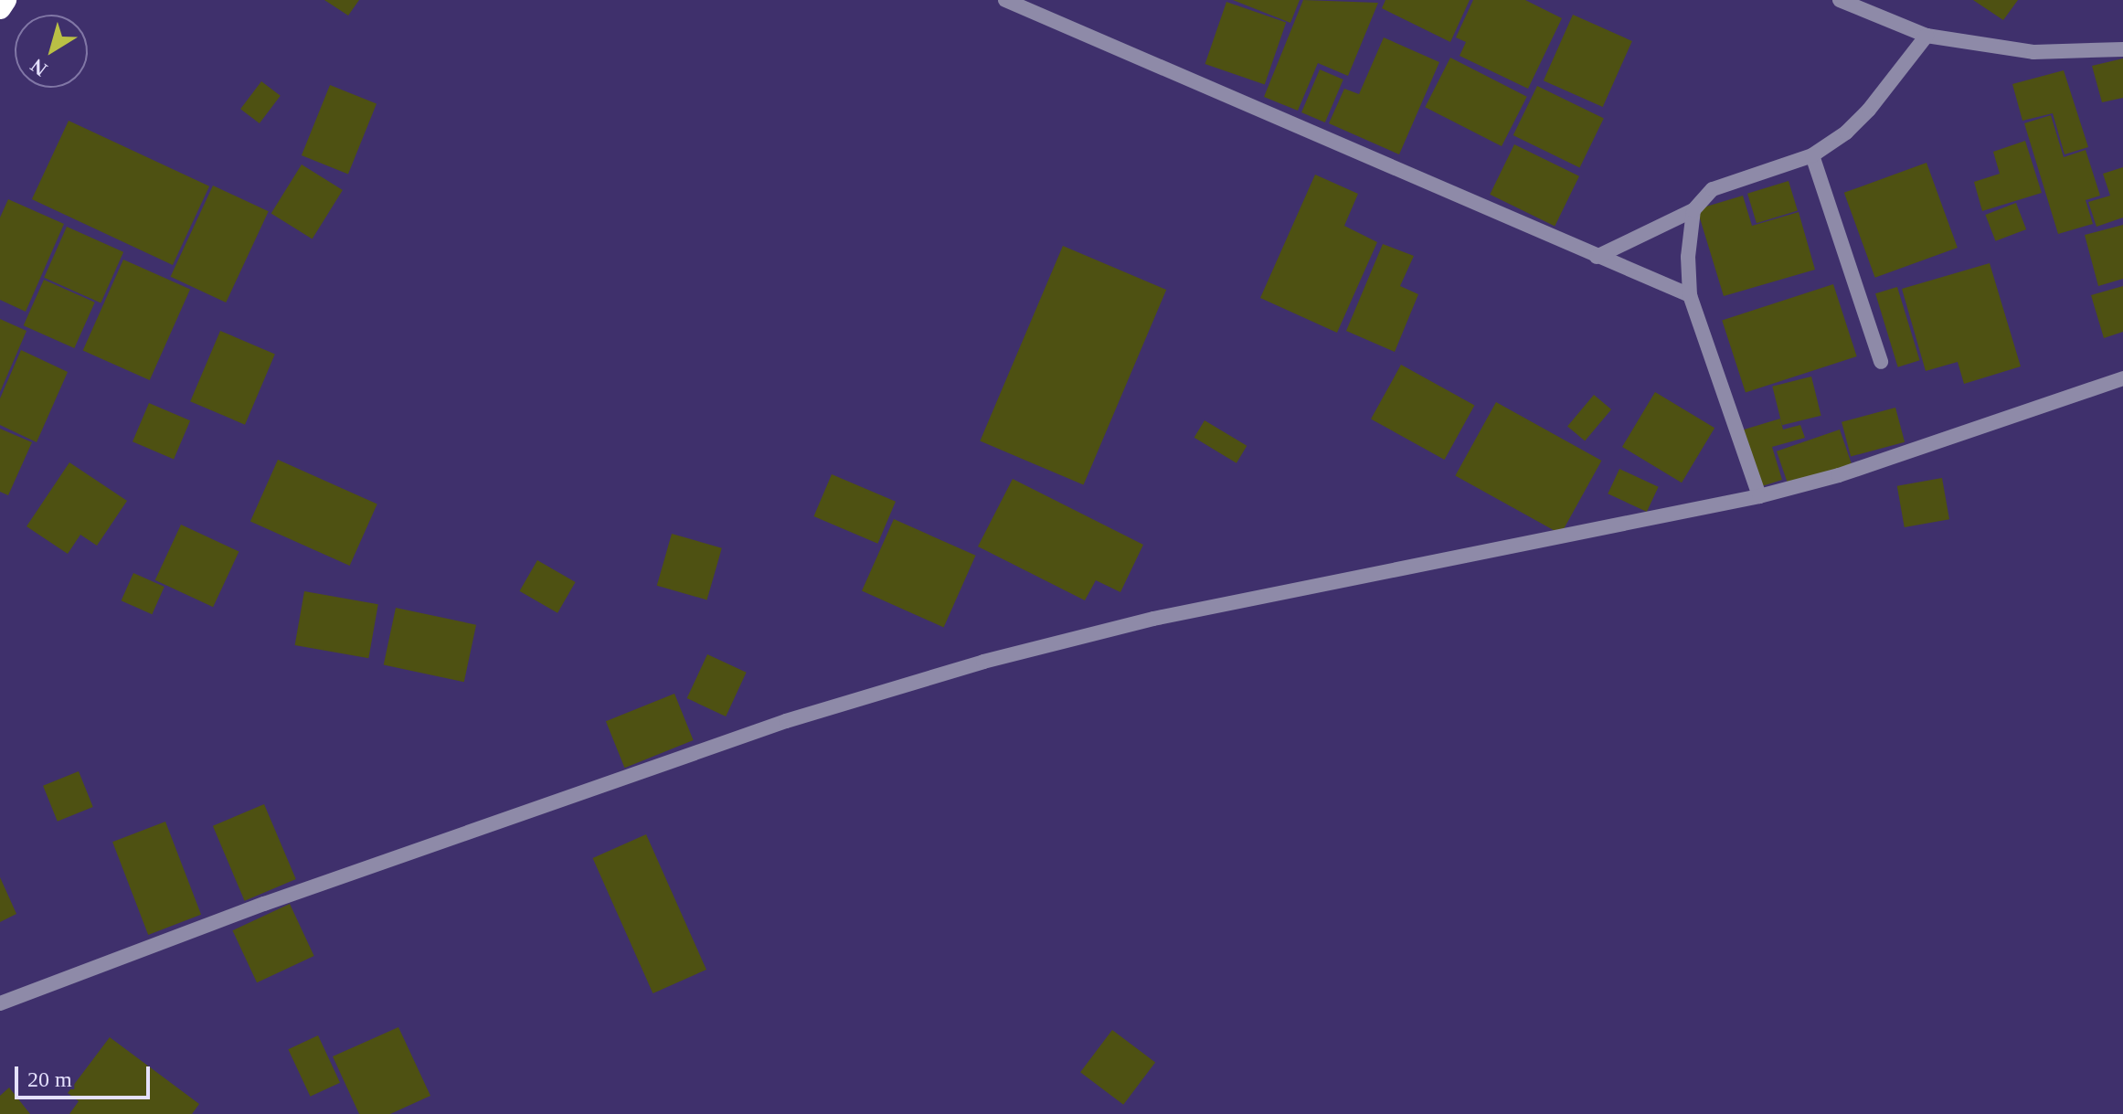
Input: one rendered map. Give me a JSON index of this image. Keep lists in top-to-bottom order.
{
  "scale_bar": "20 m",
  "north": "bottom left"
}
